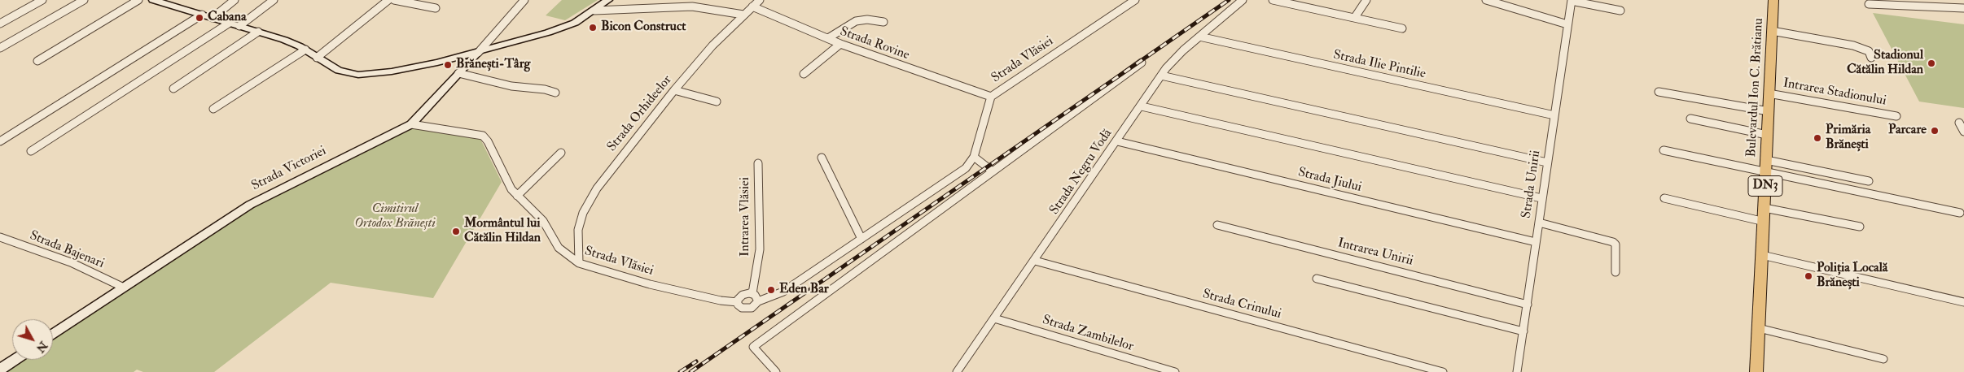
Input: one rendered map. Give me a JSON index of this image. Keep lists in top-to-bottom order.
{
  "streets": {
    "main road": ["Bulevardul Ion C. Brătianu", "Strada Victoriei", "DN3"],
    "street": [
      "Strada Rovine",
      "Strada Vlăsiei",
      "Strada Ilie Pintilie",
      "Intrarea Stadionului",
      "Strada Orhideelor",
      "Strada Negru Vodă",
      "Strada Jiului",
      "Strada Unirii",
      "Intrarea Vlăsiei",
      "Strada Bajenari",
      "Intrarea Unirii",
      "Strada Crinului",
      "Strada Zambilelor"
    ]
  },
  "crossings": [
    ["Strada Rovine", "Strada Vlăsiei"],
    ["Strada Rovine", "Strada Orhideelor"],
    ["Strada Vlăsiei", "Strada Orhideelor"],
    ["Strada Vlăsiei", "Strada Victoriei"],
    ["Strada Vlăsiei", "Intrarea Vlăsiei"],
    ["Strada Ilie Pintilie", "Strada Negru Vodă"],
    ["Strada Ilie Pintilie", "Strada Unirii"],
    ["Bulevardul Ion C. Brătianu", "Intrarea Stadionului"],
    ["Strada Victoriei", "Strada Bajenari"],
    ["Strada Negru Vodă", "Strada Jiului"],
    ["Strada Negru Vodă", "Strada Crinului"],
    ["Strada Negru Vodă", "Strada Zambilelor"],
    ["Strada Jiului", "Strada Unirii"],
    ["Strada Unirii", "Intrarea Unirii"]
  ],
  "parks": ["Cimitirul Ortodox Brănești"],
  "places": [
    "Cabana",
    "Bicon Construct",
    "Stadionul Cătălin Hildan",
    "Brănești-Târg",
    "Parcare",
    "Primăria Brănești",
    "Mormântul lui Cătălin Hildan",
    "Poliția Locală Brănești",
    "Eden Bar"
  ],
  "north": "bottom right"
}
